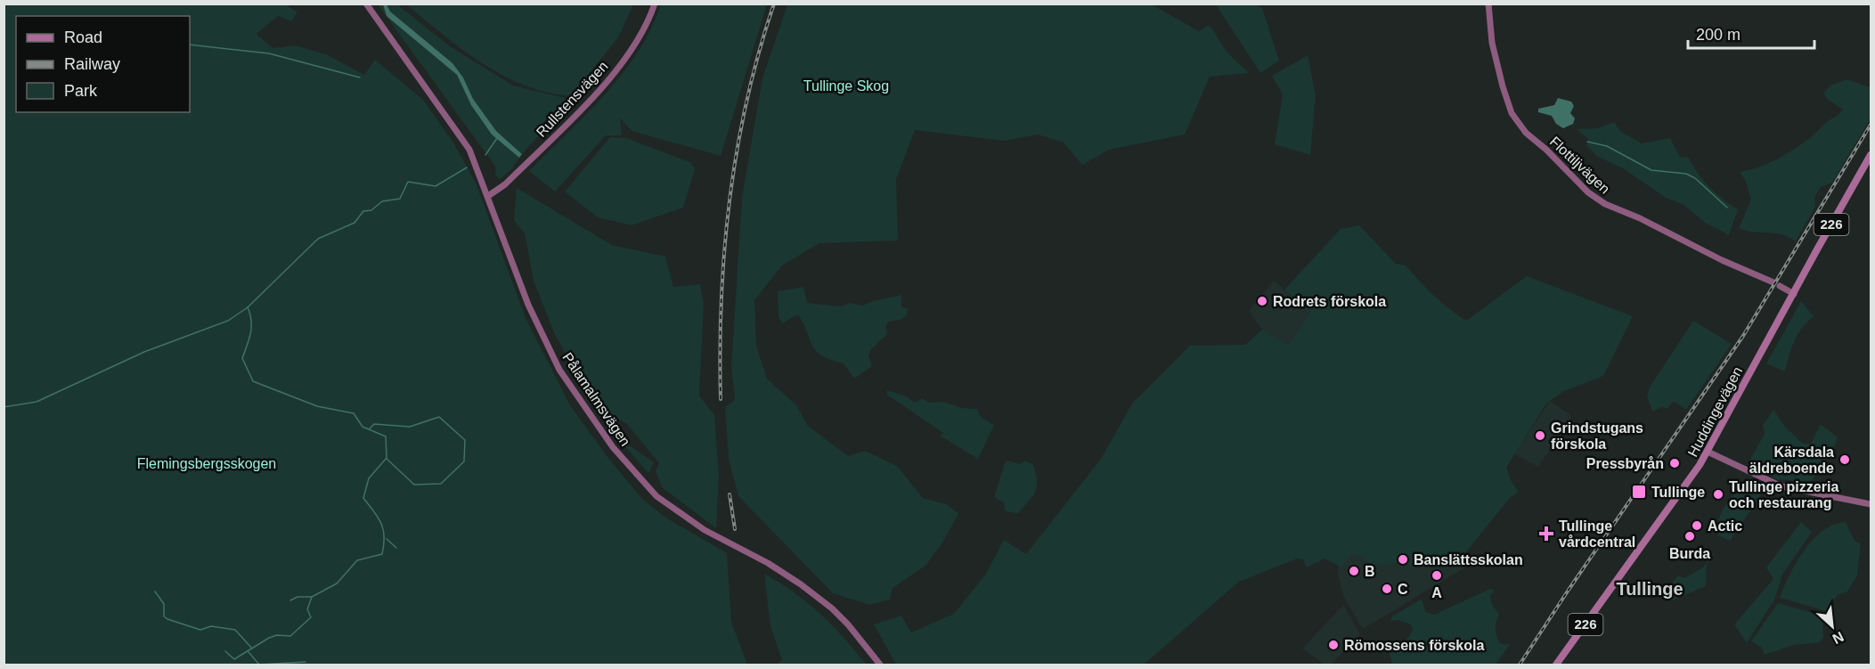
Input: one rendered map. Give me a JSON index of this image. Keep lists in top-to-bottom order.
{
  "streets": {
    "main road": ["226", "Huddingevägen"],
    "street": ["Rullstensvägen", "Flottiljvägen", "Pålamalmsvägen"]
  },
  "crossings": [
    ["Rullstensvägen", "Pålamalmsvägen"],
    ["Flottiljvägen", "Huddingevägen"]
  ],
  "districts": ["Tullinge"],
  "parks": ["Tullinge Skog", "Flemingsbergsskogen"],
  "places": {
    "other": [
      "Rodrets förskola",
      "Grindstugans förskola",
      "Kärsdala äldreboende",
      "Pressbyrån",
      "Tullinge pizzeria och restaurang",
      "Actic",
      "Burda",
      "Banslättsskolan",
      "B",
      "A",
      "C",
      "Römossens förskola"
    ],
    "transit": ["Tullinge"],
    "health": ["Tullinge vårdcentral"]
  },
  "legend": ["Road", "Railway", "Park"],
  "scale_bar": "200 m",
  "north": "bottom right"
}
